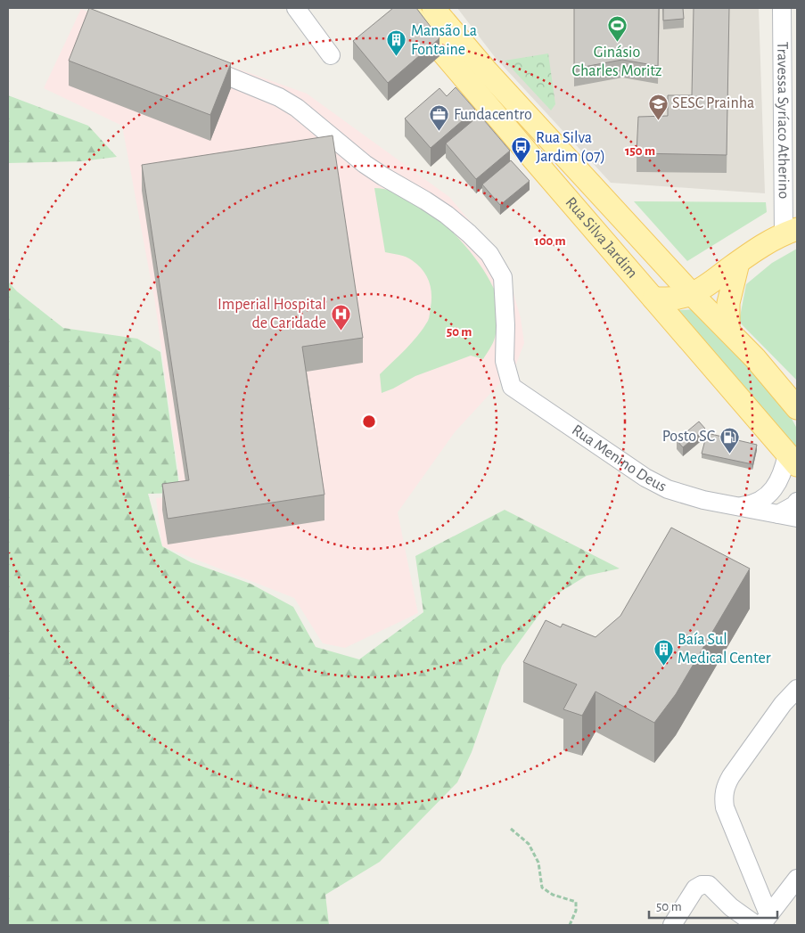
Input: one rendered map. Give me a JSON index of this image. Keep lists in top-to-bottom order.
{
  "streets": {
    "main road": ["Rua Silva Jardim"],
    "street": ["Travessa Syríaco Atherino", "Rua Menino Deus"]
  },
  "crossings": [
    ["Rua Silva Jardim", "Rua Menino Deus"]
  ],
  "places": {
    "sports": ["Ginásio Charles Moritz"],
    "building": ["Mansão La Fontaine", "Baía Sul Medical Center"],
    "school or university": ["SESC Prainha"],
    "office": ["Fundacentro"],
    "bus stop": ["Rua Silva Jardim (07)"],
    "hospital": ["Imperial Hospital de Caridade"],
    "fuel station": ["Posto SC"]
  },
  "scale_bar": "50 m",
  "rings": ["150 m", "100 m", "50 m"]
}
